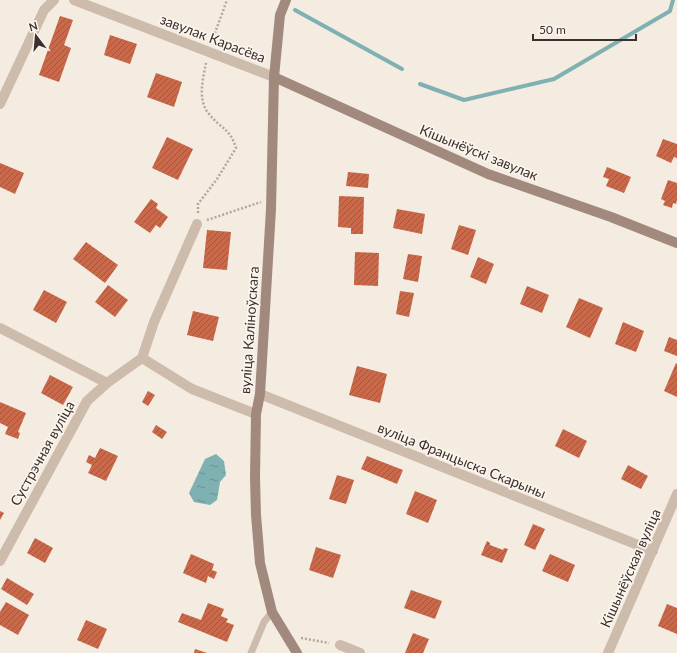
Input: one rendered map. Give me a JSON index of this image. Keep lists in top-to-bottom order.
{
  "streets": {
    "main road": ["Кішынёўскі завулак", "вуліца Каліноўскага"],
    "street": [
      "завулак Карасёва",
      "Сустрэчная вуліца",
      "вуліца Францыска Скарыны",
      "Кішынёўская вуліца"
    ]
  },
  "crossings": [
    ["завулак Карасёва", "Кішынёўскі завулак"],
    ["завулак Карасёва", "вуліца Каліноўскага"],
    ["Кішынёўскі завулак", "вуліца Каліноўскага"],
    ["вуліца Каліноўскага", "вуліца Францыска Скарыны"],
    ["вуліца Францыска Скарыны", "Кішынёўская вуліца"]
  ],
  "scale_bar": "50 m",
  "north": "top"
}
